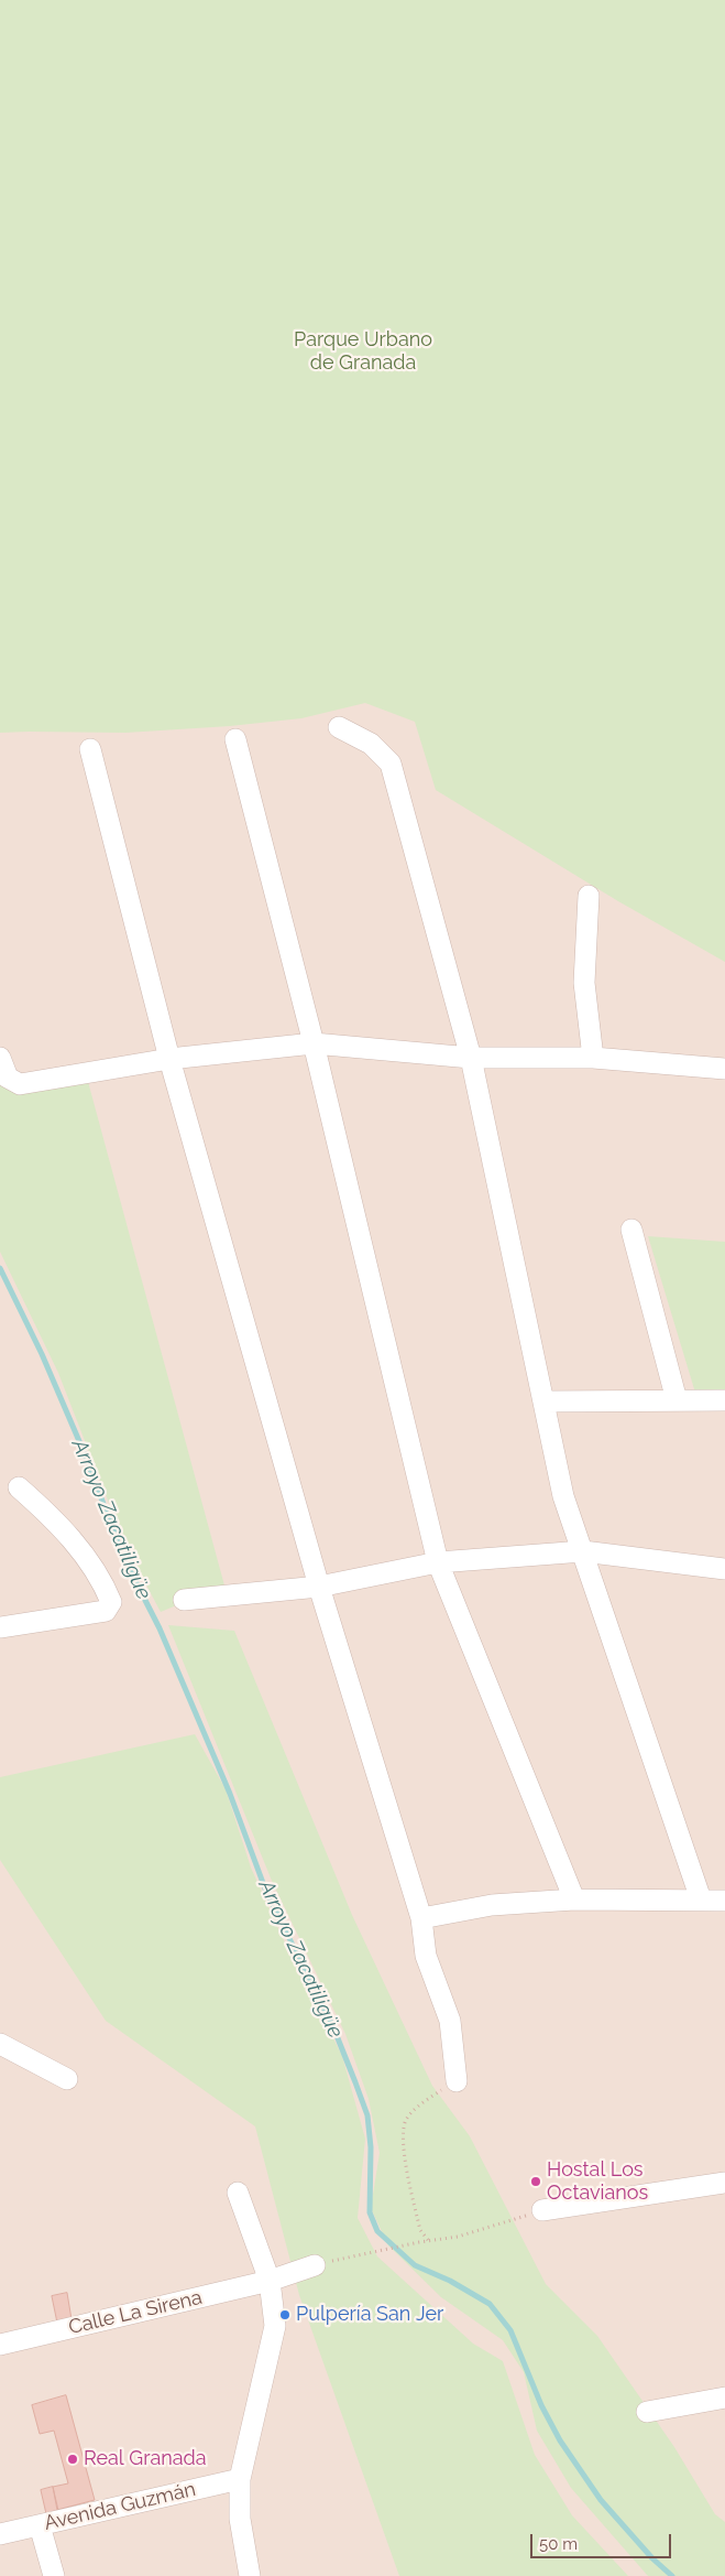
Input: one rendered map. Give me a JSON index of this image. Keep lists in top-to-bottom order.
{
  "streets": {
    "street": ["Calle La Sirena", "Avenida Guzmán"]
  },
  "water": ["Arroyo Zacatiligüe"],
  "parks": ["Parque Urbano de Granada"],
  "places": ["Hostal Los Octavianos", "Pulpería San Jer", "Real Granada"],
  "scale_bar": "50 m"
}
